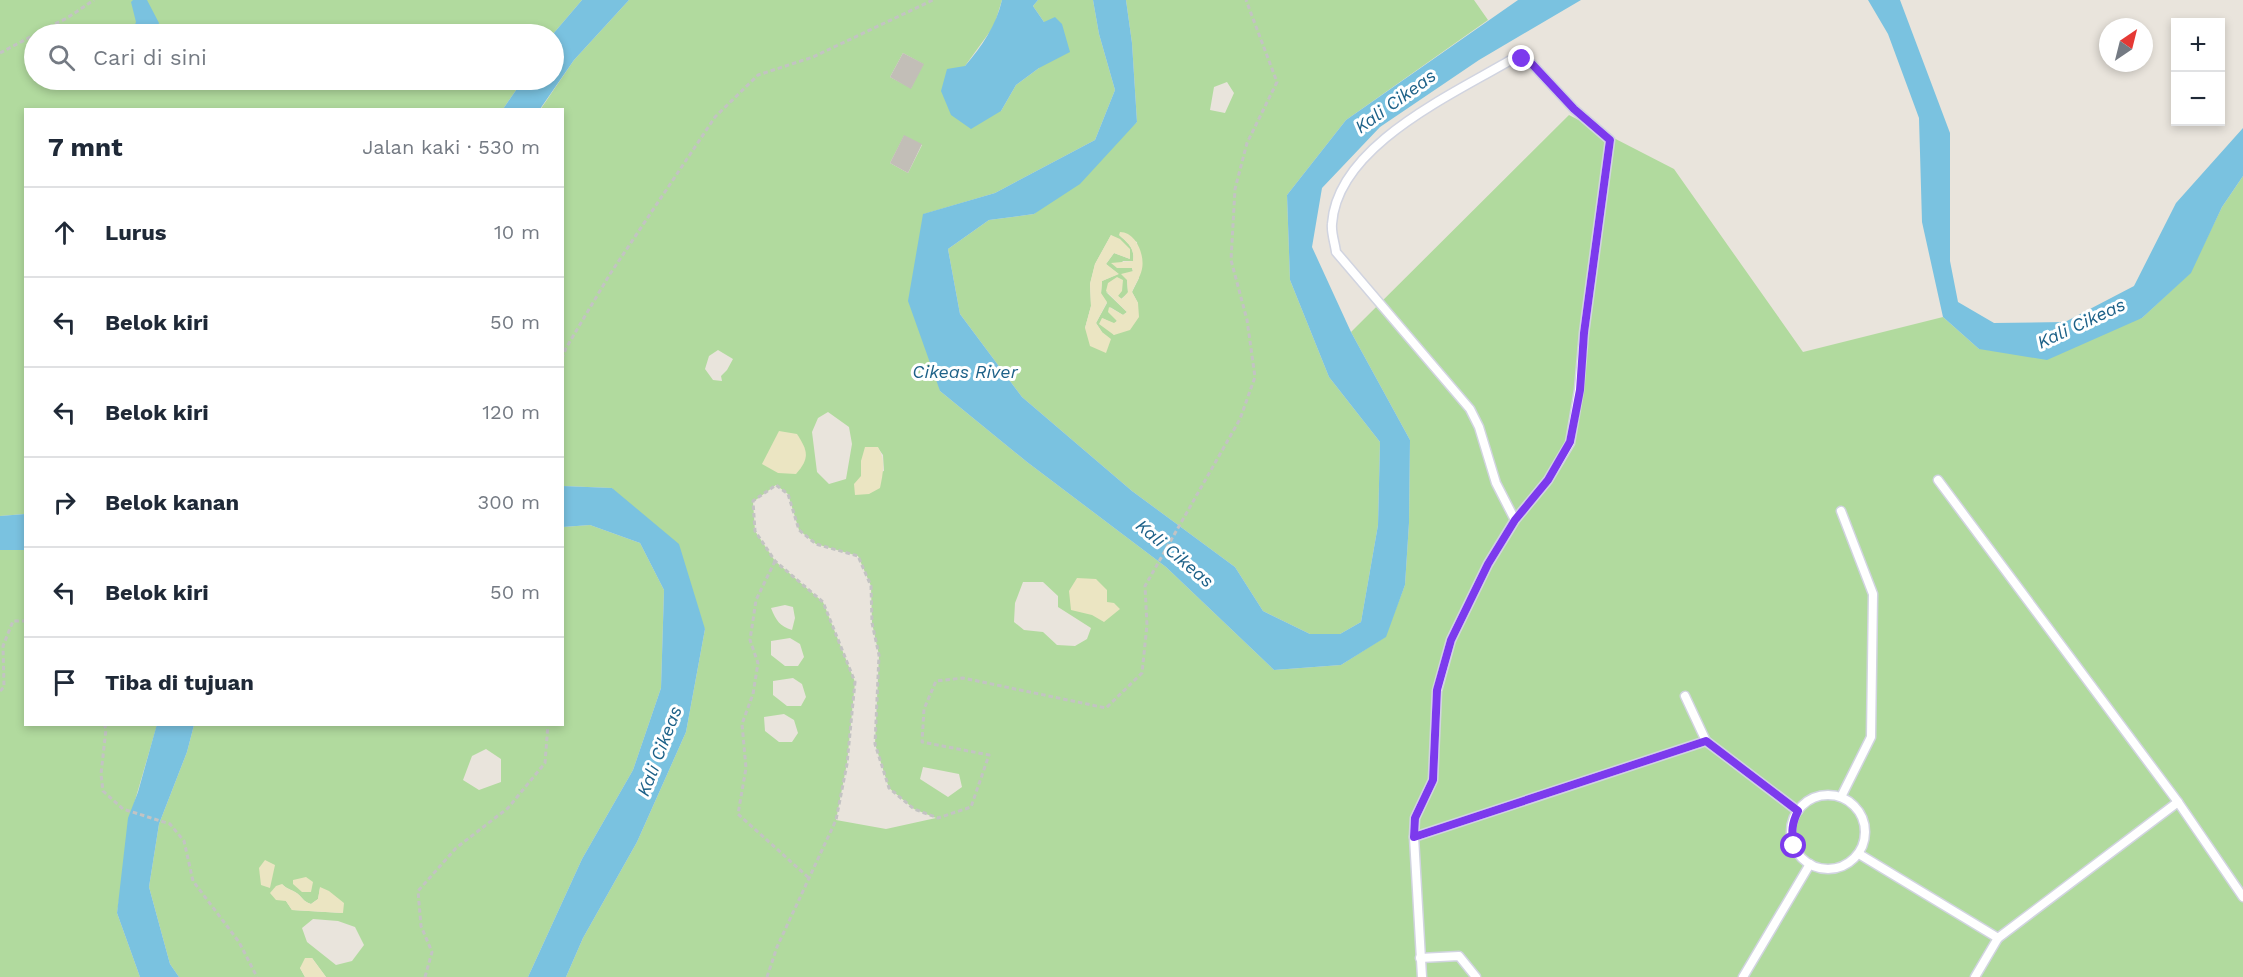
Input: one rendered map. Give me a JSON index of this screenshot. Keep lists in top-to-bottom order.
{
  "water": ["Kali Cikeas", "Cikeas River"],
  "north": "top right",
  "page": {
    "map_buttons": ["+", "−"],
    "search": "Cari di sini",
    "heading": ["7 mnt", "Jalan kaki · 530 m"],
    "list": [
      ["Lurus", "10 m"],
      ["Belok kiri", "50 m"],
      ["Belok kiri", "120 m"],
      ["Belok kanan", "300 m"],
      ["Belok kiri", "50 m"],
      "Tiba di tujuan"
    ]
  }
}
